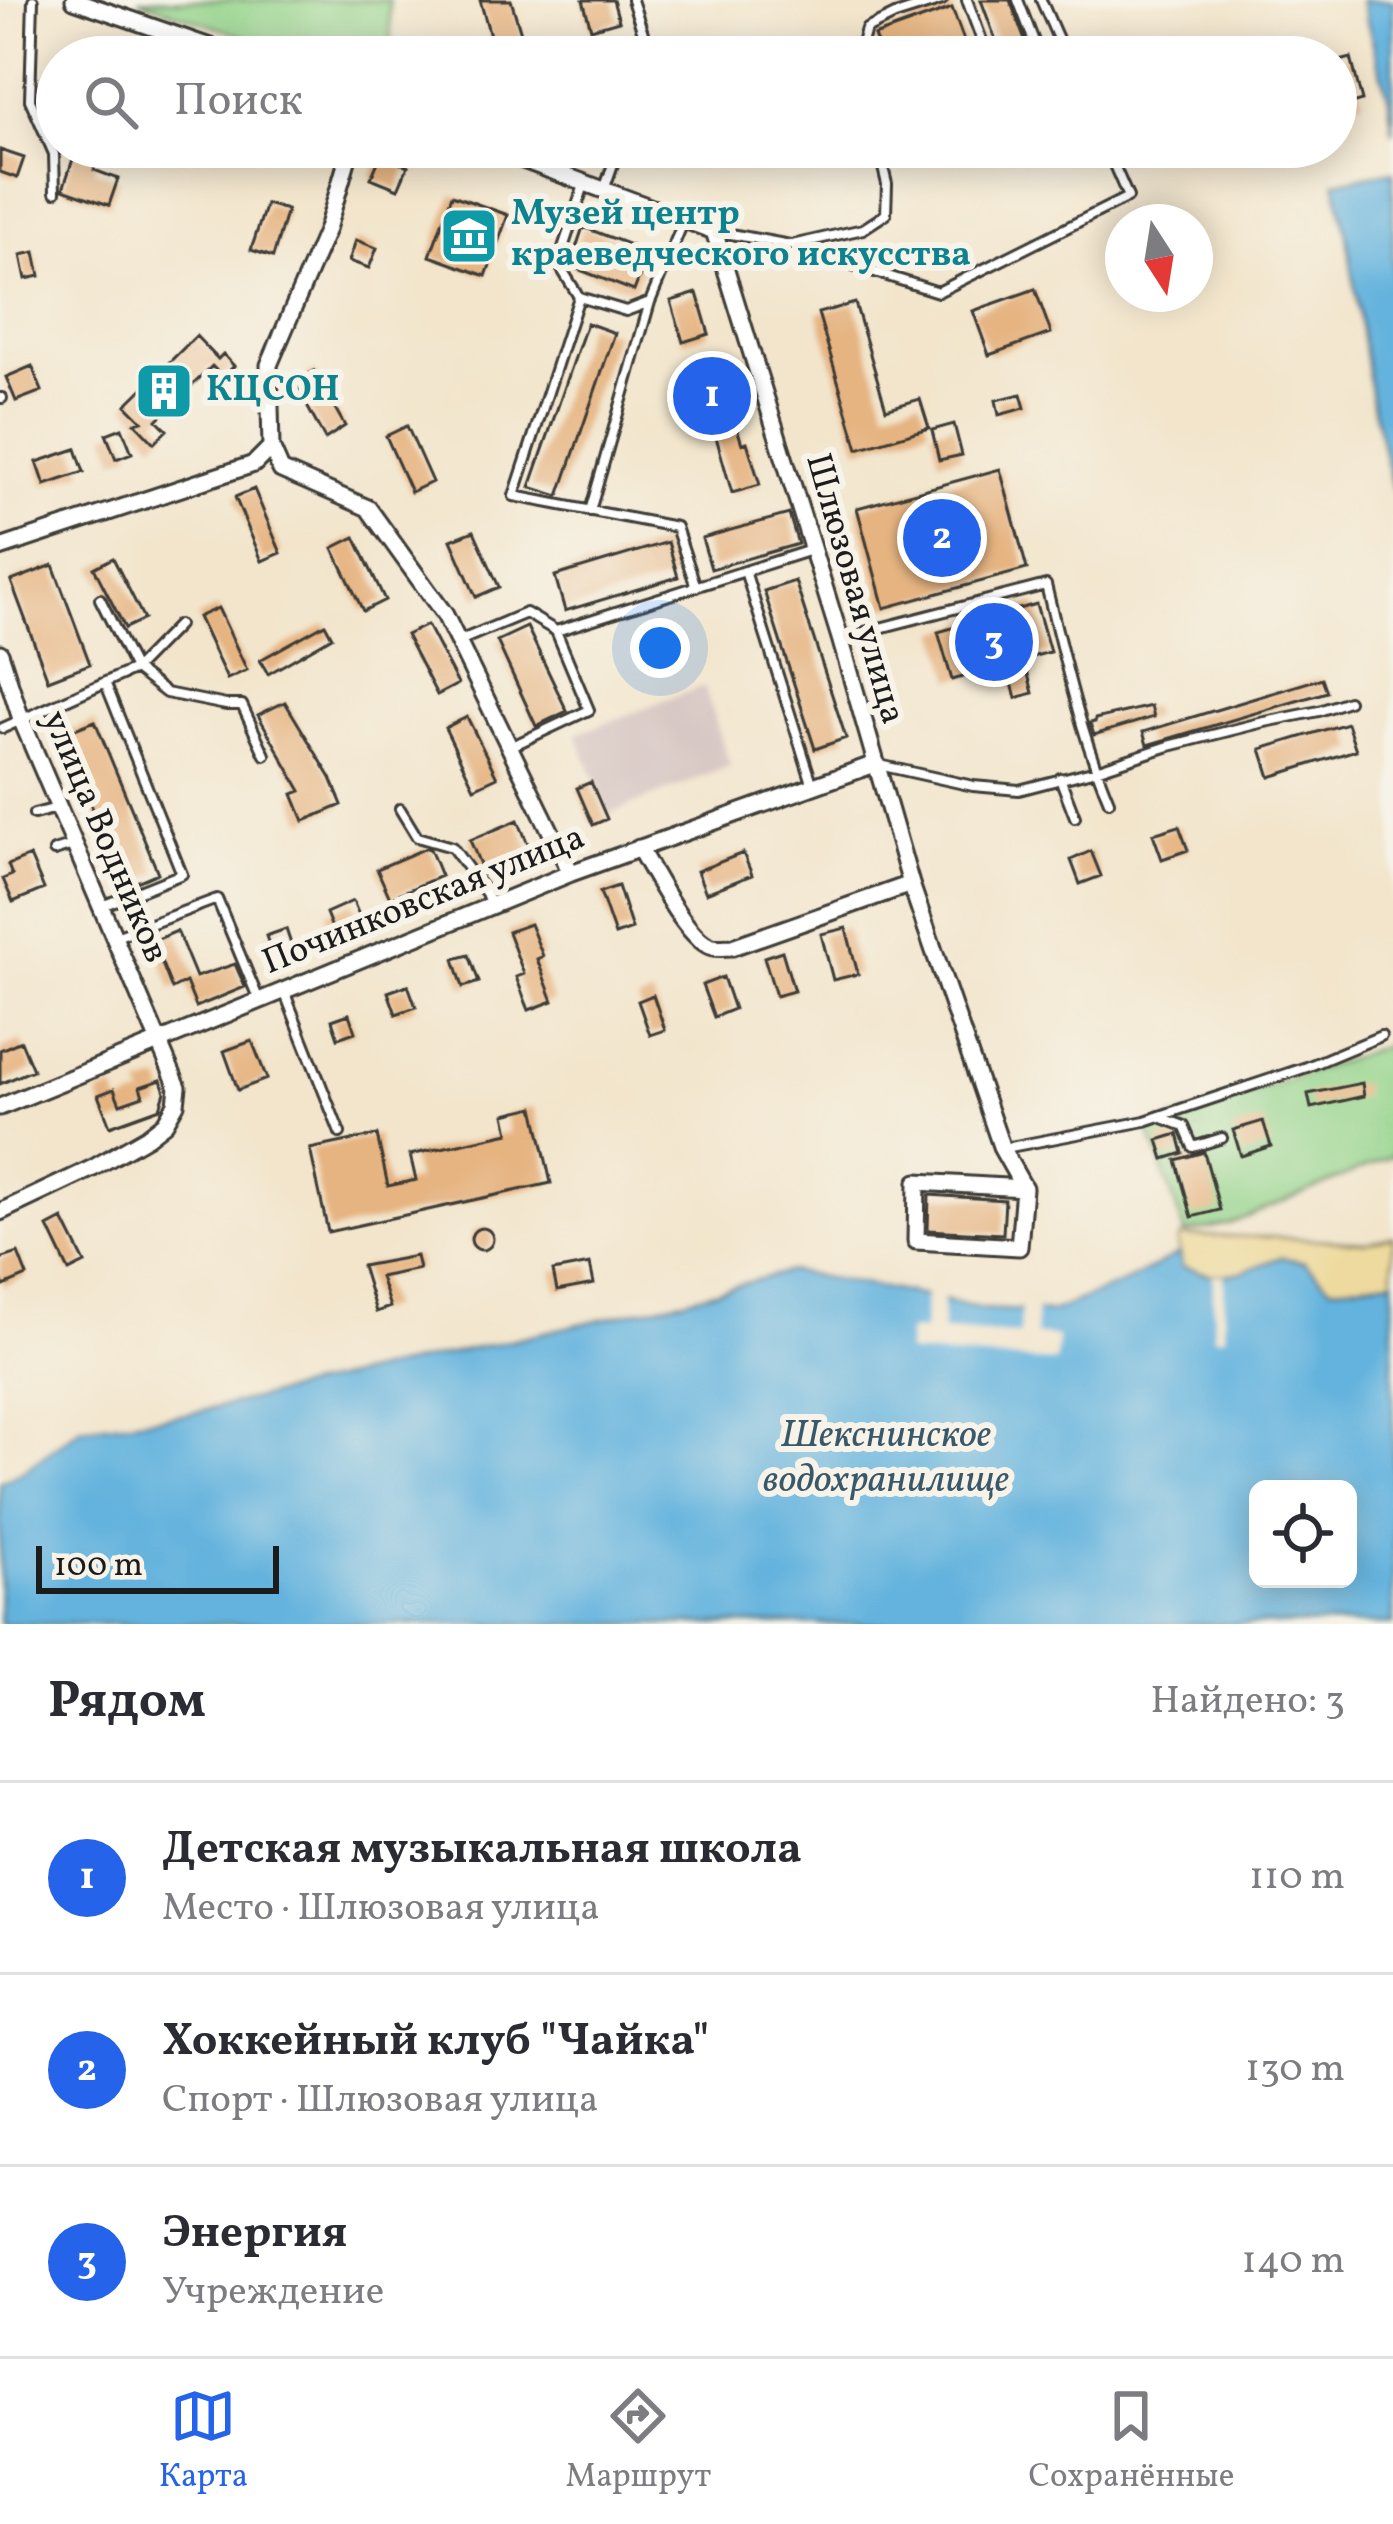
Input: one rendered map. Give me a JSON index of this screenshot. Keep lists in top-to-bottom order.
{
  "streets": {
    "street": ["Шлюзовая улица", "улица Водников", "Починковская улица"]
  },
  "crossings": [
    ["Шлюзовая улица", "Починковская улица"],
    ["улица Водников", "Починковская улица"]
  ],
  "water": ["Шекснинское водохранилище"],
  "places": {
    "museum": ["Музей центр краеведческого искусства"],
    "building": ["КЦСОН"]
  },
  "scale_bar": "100 m",
  "north": "bottom",
  "page": {
    "search": "Поиск",
    "pins": ["1", "2", "3"],
    "scale": "100 m",
    "heading": ["Рядом", "Найдено: 3"],
    "list": [
      {
        "mark": "1",
        "name": "Детская музыкальная школа",
        "note": "Место · Шлюзовая улица",
        "value": "110 m"
      },
      {
        "mark": "2",
        "name": "Хоккейный клуб \"Чайка\"",
        "note": "Спорт · Шлюзовая улица",
        "value": "130 m"
      },
      {
        "mark": "3",
        "name": "Энергия",
        "note": "Учреждение",
        "value": "140 m"
      }
    ],
    "nav": ["Карта", "Маршрут", "Сохранённые"]
  }
}
